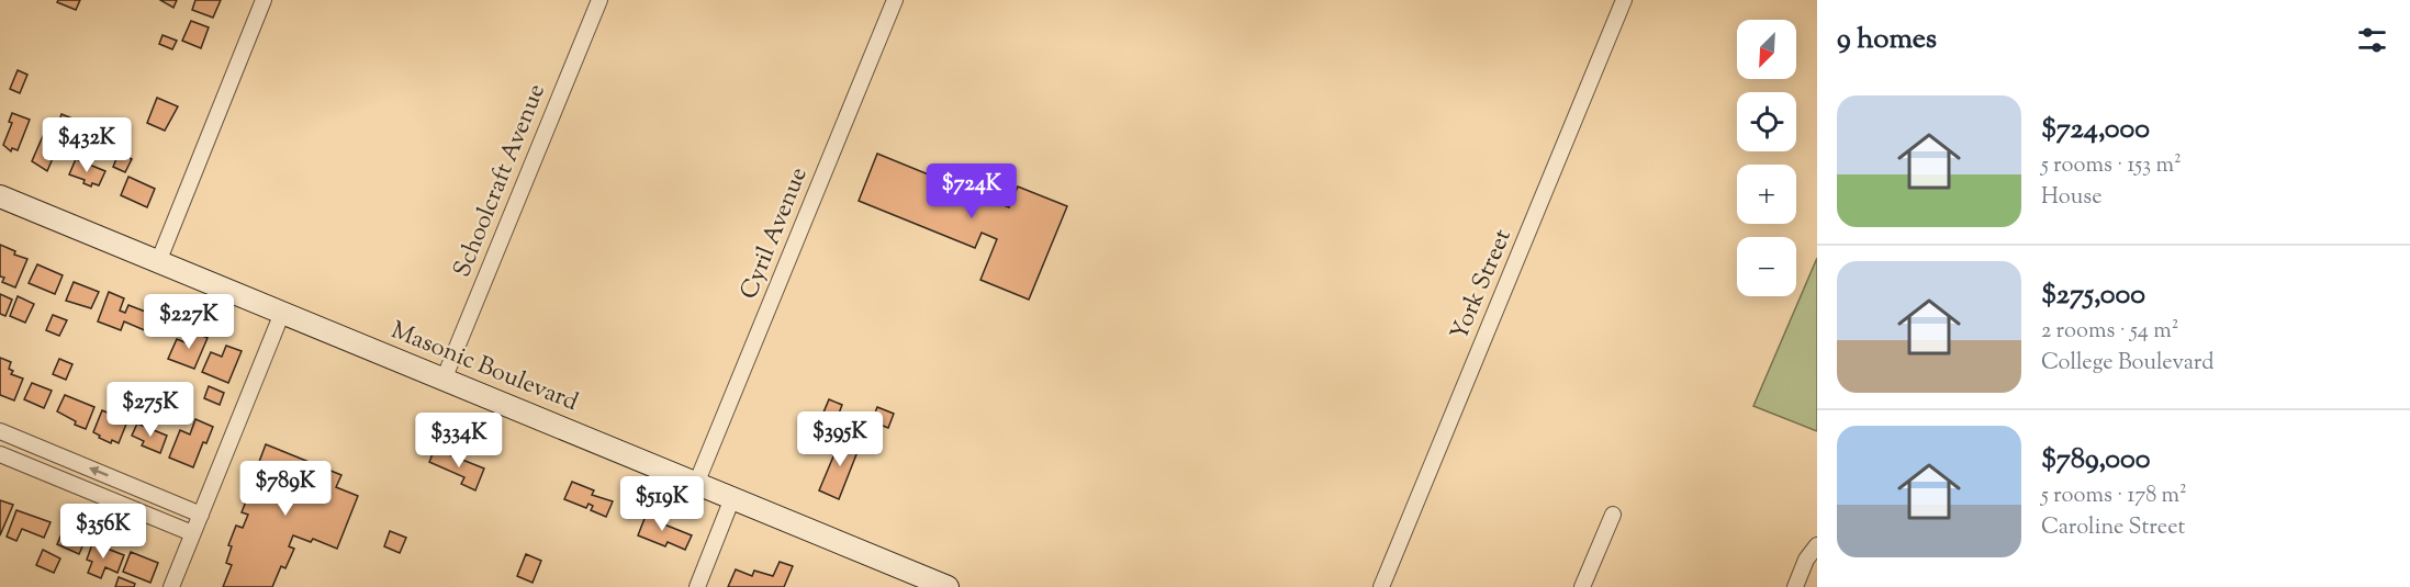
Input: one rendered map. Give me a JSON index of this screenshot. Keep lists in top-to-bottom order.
{
  "streets": {
    "street": [
      "Schoolcraft Avenue",
      "Cyril Avenue",
      "York Street",
      "Masonic Boulevard"
    ]
  },
  "crossings": [
    ["Schoolcraft Avenue", "Masonic Boulevard"],
    ["Cyril Avenue", "Masonic Boulevard"]
  ],
  "north": "bottom left",
  "page": {
    "heading": "9 homes",
    "map_buttons": ["+", "−"],
    "list": [
      {
        "name": "$724,000",
        "note": "5 rooms · 153 m² · House"
      },
      {
        "name": "$275,000",
        "note": "2 rooms · 54 m² · College Boulevard"
      },
      {
        "name": "$789,000",
        "note": "5 rooms · 178 m² · Caroline Street"
      }
    ],
    "price": [
      "$432K",
      "$724K",
      "$227K",
      "$275K",
      "$395K",
      "$334K",
      "$789K",
      "$519K",
      "$356K"
    ]
  }
}
